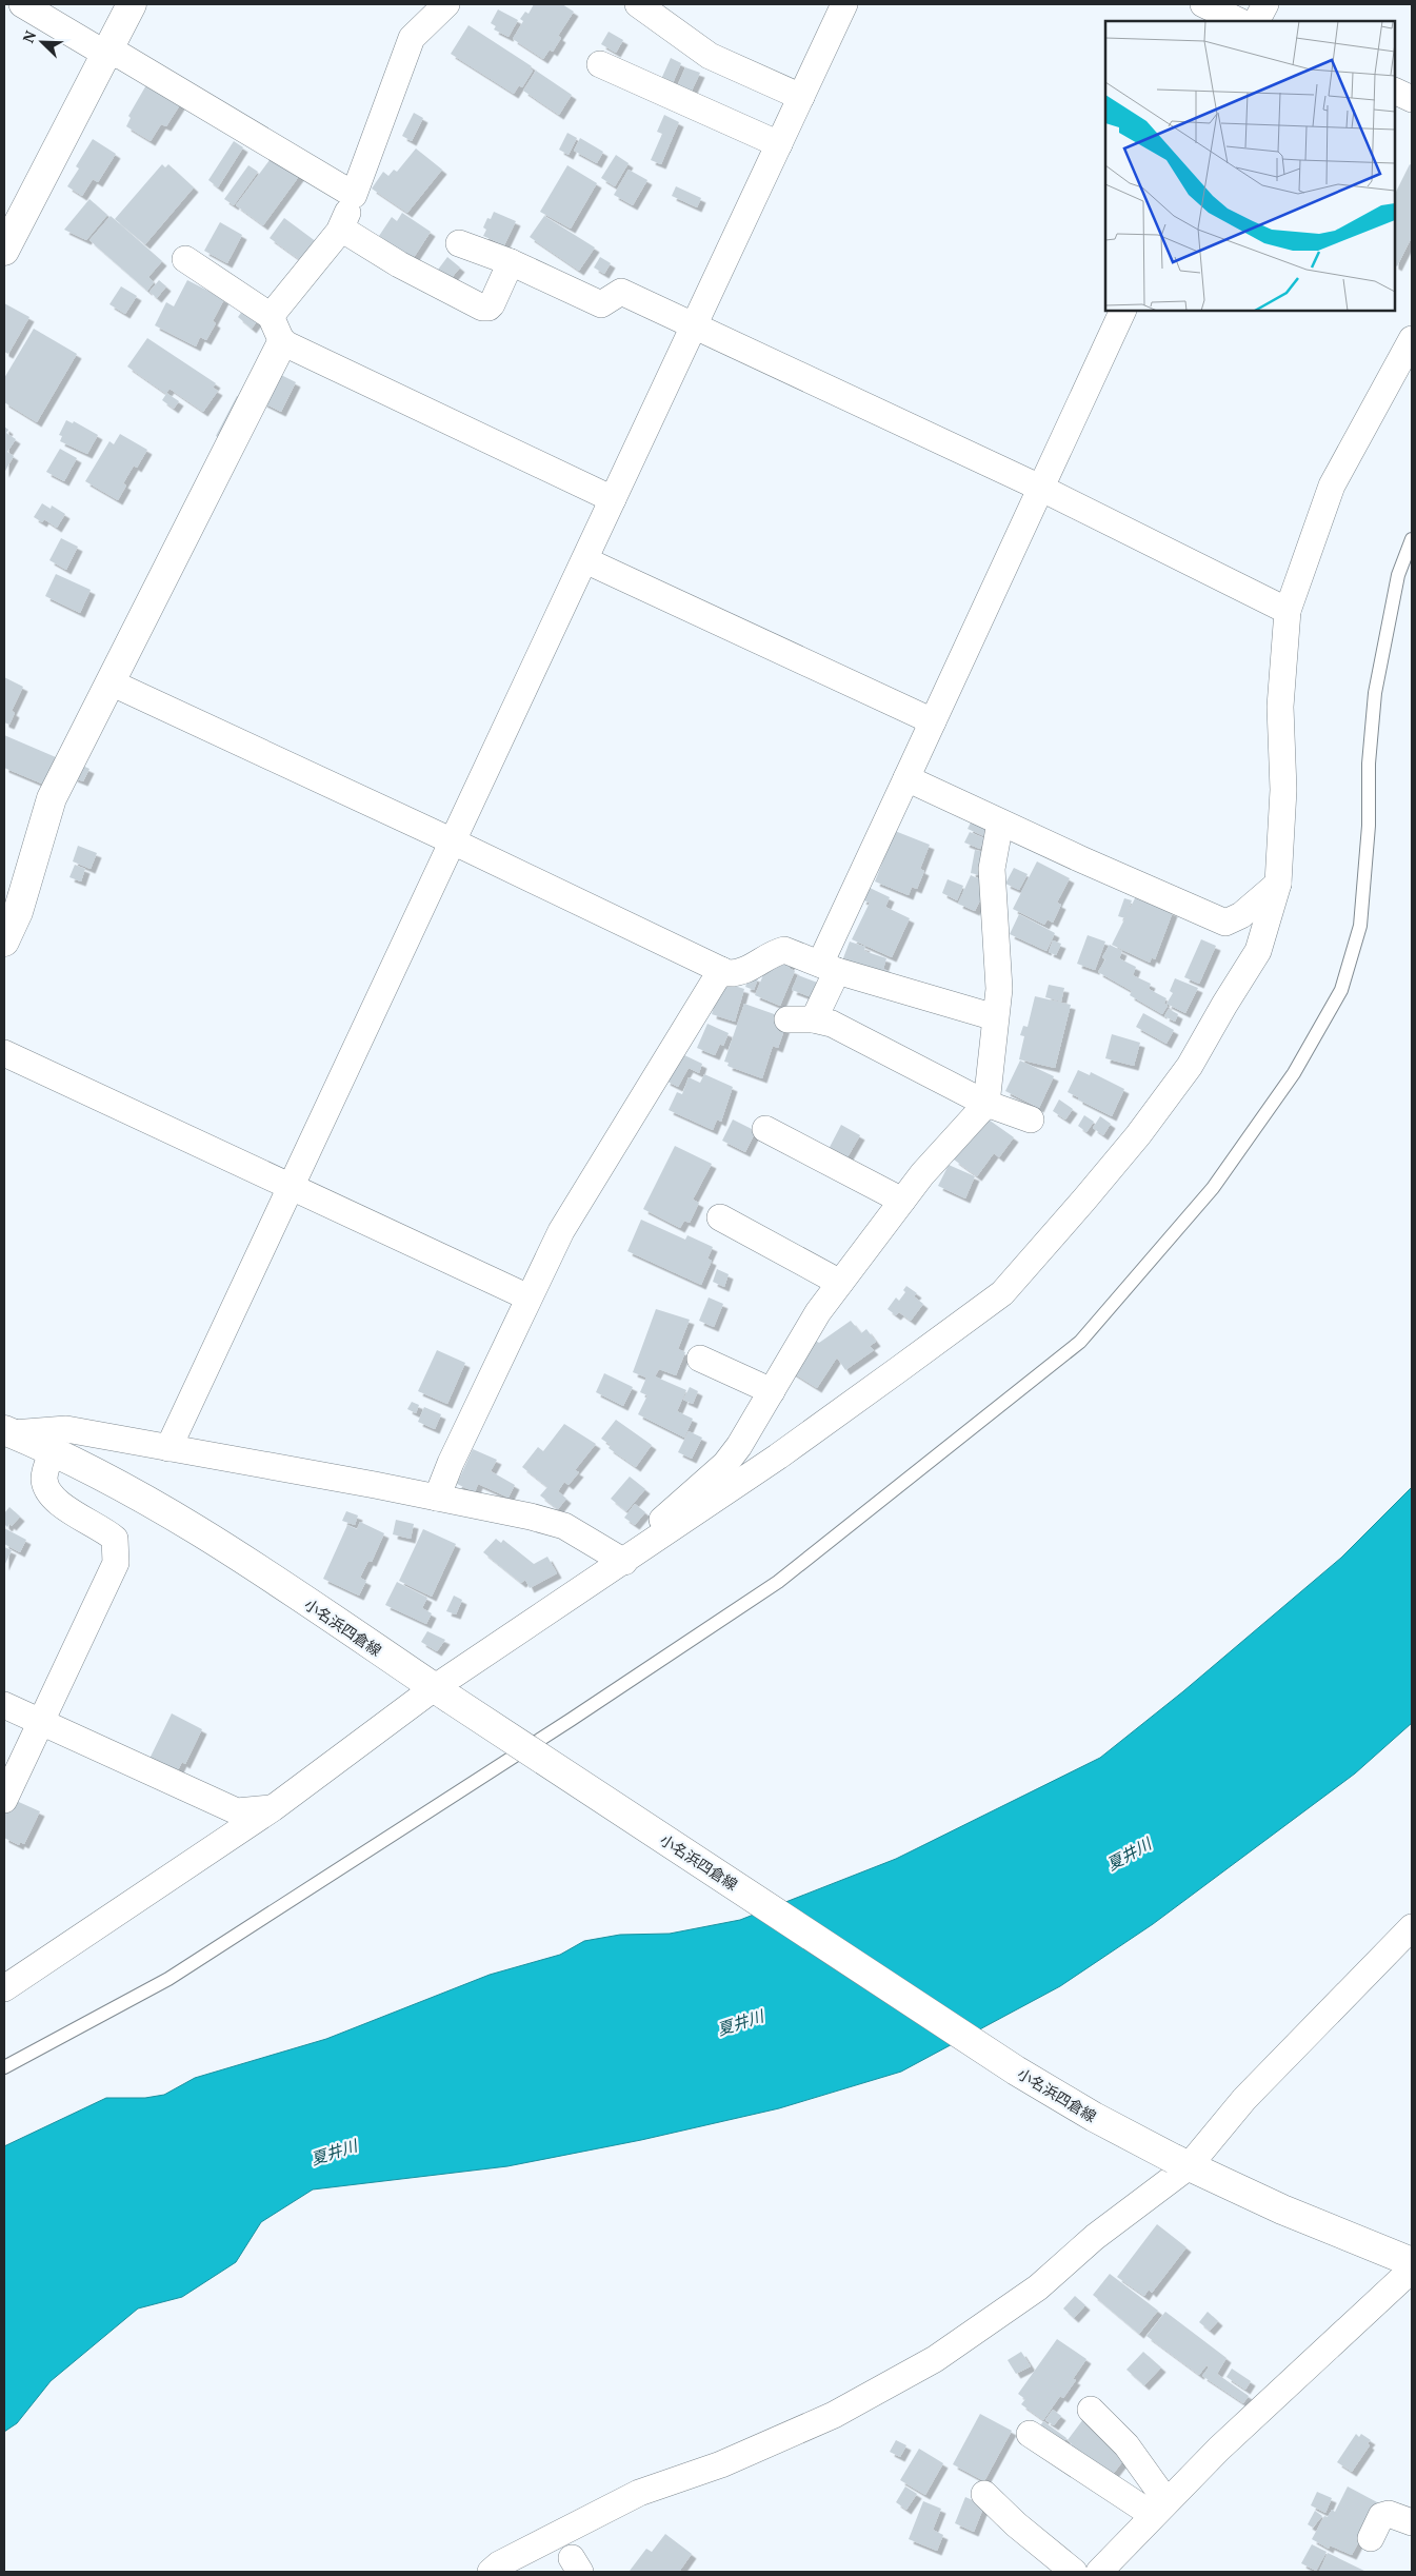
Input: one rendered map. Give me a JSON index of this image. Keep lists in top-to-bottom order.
{
  "streets": {
    "main road": ["小名浜四倉線"]
  },
  "water": ["夏井川"],
  "north": "top left"
}
